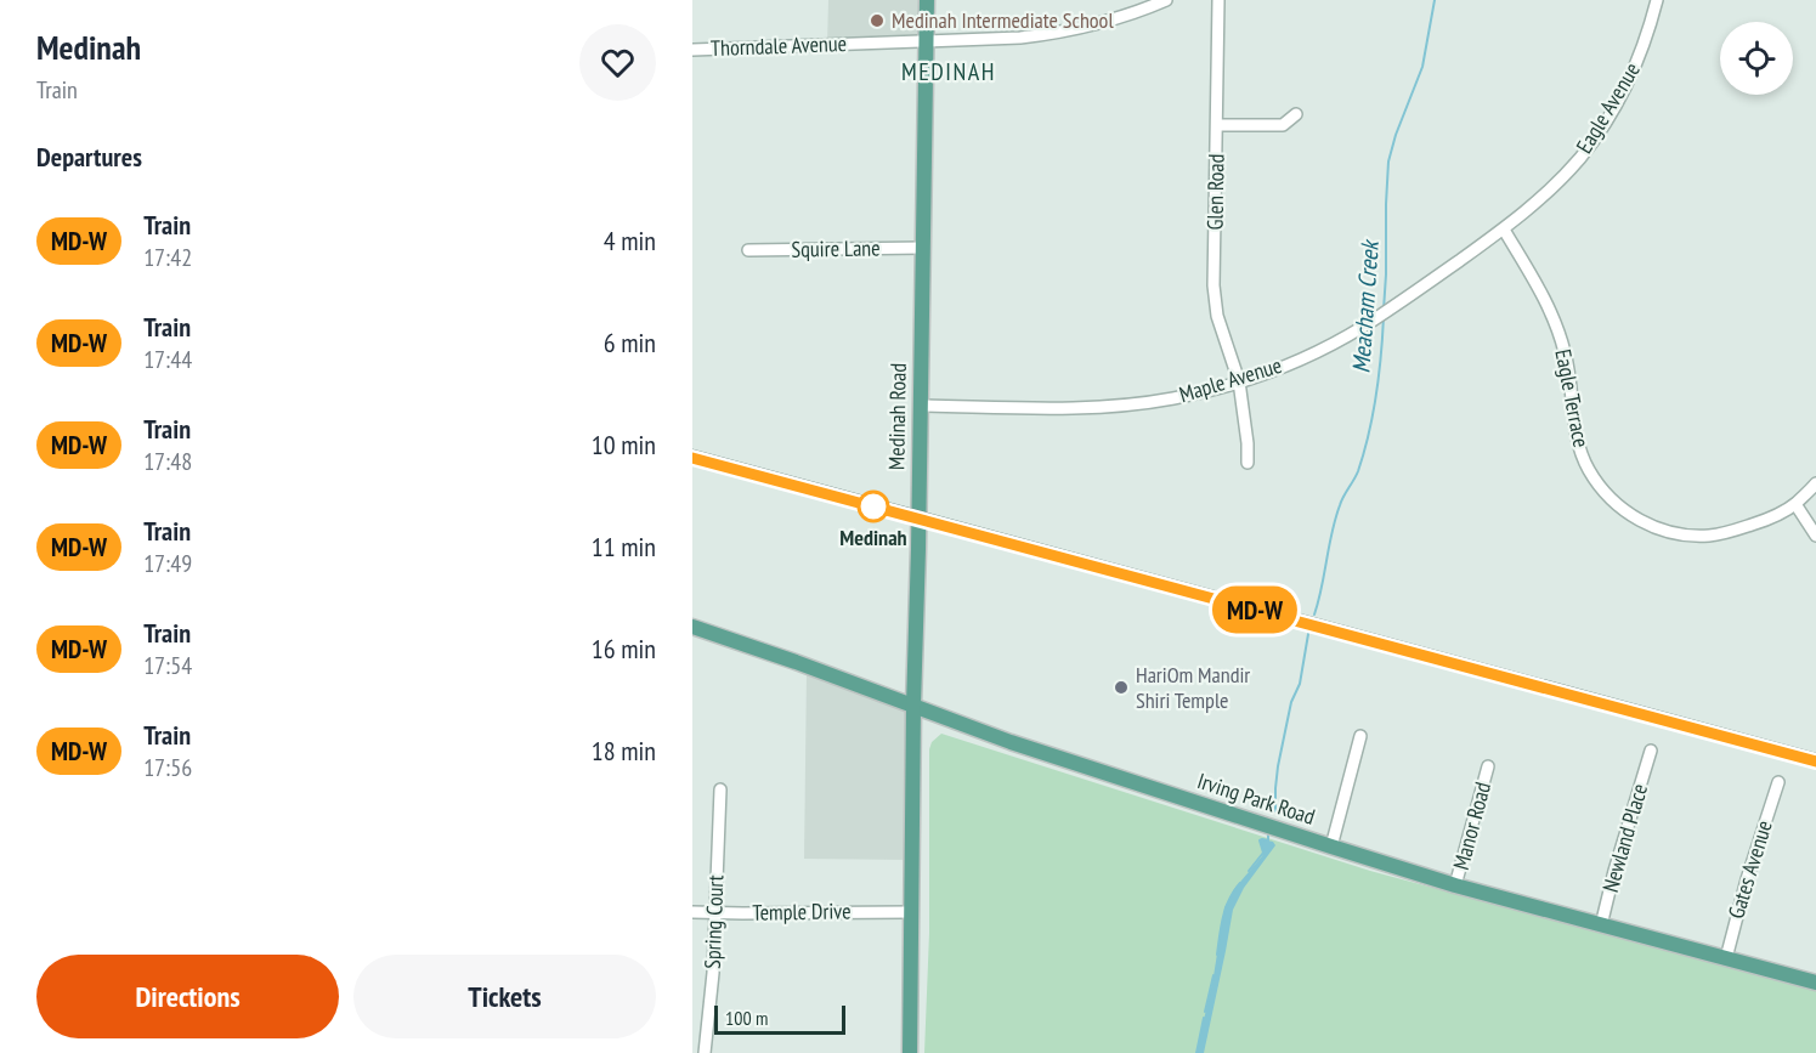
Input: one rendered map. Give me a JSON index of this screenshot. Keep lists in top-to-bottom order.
{
  "streets": {
    "main road": ["Medinah Road", "Irving Park Road"],
    "street": [
      "Thorndale Avenue",
      "Eagle Avenue",
      "Glen Road",
      "Squire Lane",
      "Maple Avenue",
      "Eagle Terrace",
      "Manor Road",
      "Newland Place",
      "Gates Avenue",
      "Temple Drive",
      "Spring Court"
    ]
  },
  "crossings": [
    ["Thorndale Avenue", "Medinah Road"],
    ["Eagle Avenue", "Maple Avenue"],
    ["Eagle Avenue", "Eagle Terrace"],
    ["Glen Road", "Maple Avenue"],
    ["Squire Lane", "Medinah Road"],
    ["Maple Avenue", "Eagle Terrace"],
    ["Maple Avenue", "Medinah Road"],
    ["Medinah Road", "Irving Park Road"],
    ["Medinah Road", "Temple Drive"],
    ["Irving Park Road", "Manor Road"],
    ["Irving Park Road", "Newland Place"],
    ["Irving Park Road", "Gates Avenue"],
    ["Temple Drive", "Spring Court"]
  ],
  "districts": ["MEDINAH"],
  "water": ["Meacham Creek"],
  "places": ["Medinah Intermediate School", "Medinah", "HariOm Mandir Shiri Temple"],
  "scale_bar": "100 m",
  "page": {
    "heading": [
      ["Medinah", "Train"],
      "Departures"
    ],
    "on_map": "MD-W",
    "list": [
      {
        "mark": "MD-W",
        "name": "Train",
        "note": "17:42",
        "value": "4 min"
      },
      {
        "mark": "MD-W",
        "name": "Train",
        "note": "17:44",
        "value": "6 min"
      },
      {
        "mark": "MD-W",
        "name": "Train",
        "note": "17:48",
        "value": "10 min"
      },
      {
        "mark": "MD-W",
        "name": "Train",
        "note": "17:49",
        "value": "11 min"
      },
      {
        "mark": "MD-W",
        "name": "Train",
        "note": "17:54",
        "value": "16 min"
      },
      {
        "mark": "MD-W",
        "name": "Train",
        "note": "17:56",
        "value": "18 min"
      }
    ],
    "buttons": ["Directions", "Tickets"],
    "scale": "100 m"
  }
}
